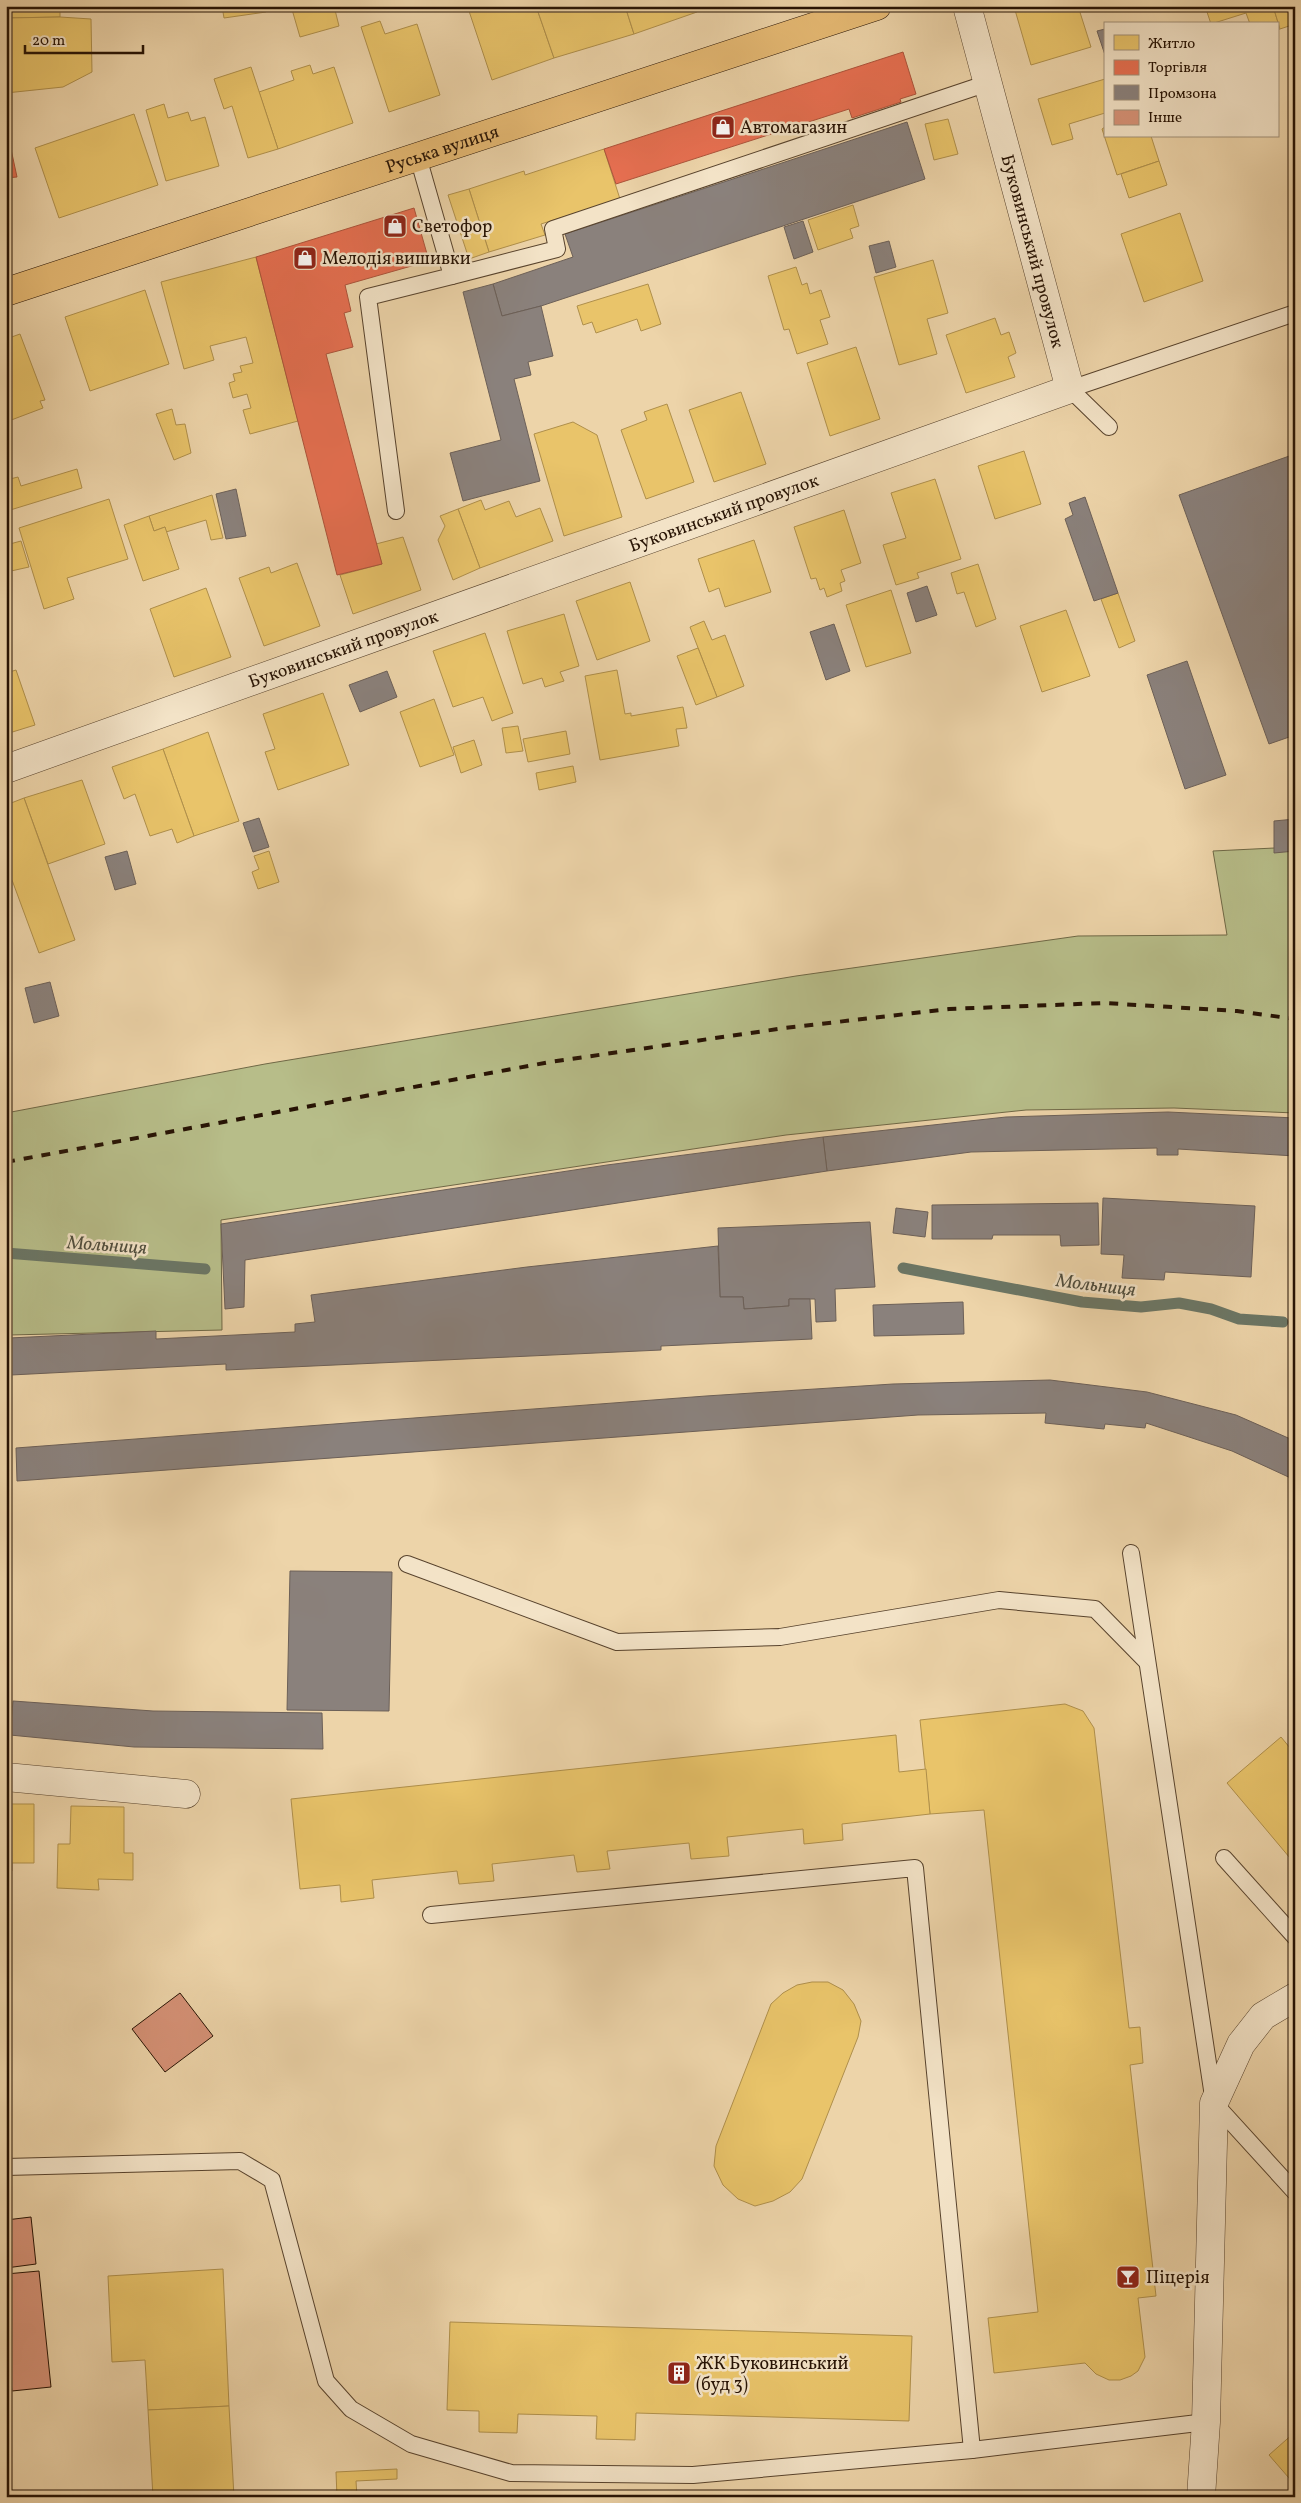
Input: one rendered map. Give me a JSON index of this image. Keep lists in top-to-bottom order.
{
  "streets": {
    "main road": ["Руська вулиця"],
    "street": ["Буковинський провулок"]
  },
  "water": ["Мольниця"],
  "places": {
    "shop": ["Автомагазин", "Светофор", "Мелодія вишивки"],
    "bar": ["Піцерія"],
    "building": ["ЖК Буковинський (буд 3)"]
  },
  "legend": [
    "Житло",
    "Торгівля",
    "Промзона",
    "Інше"
  ],
  "scale_bar": "20 m"
}
